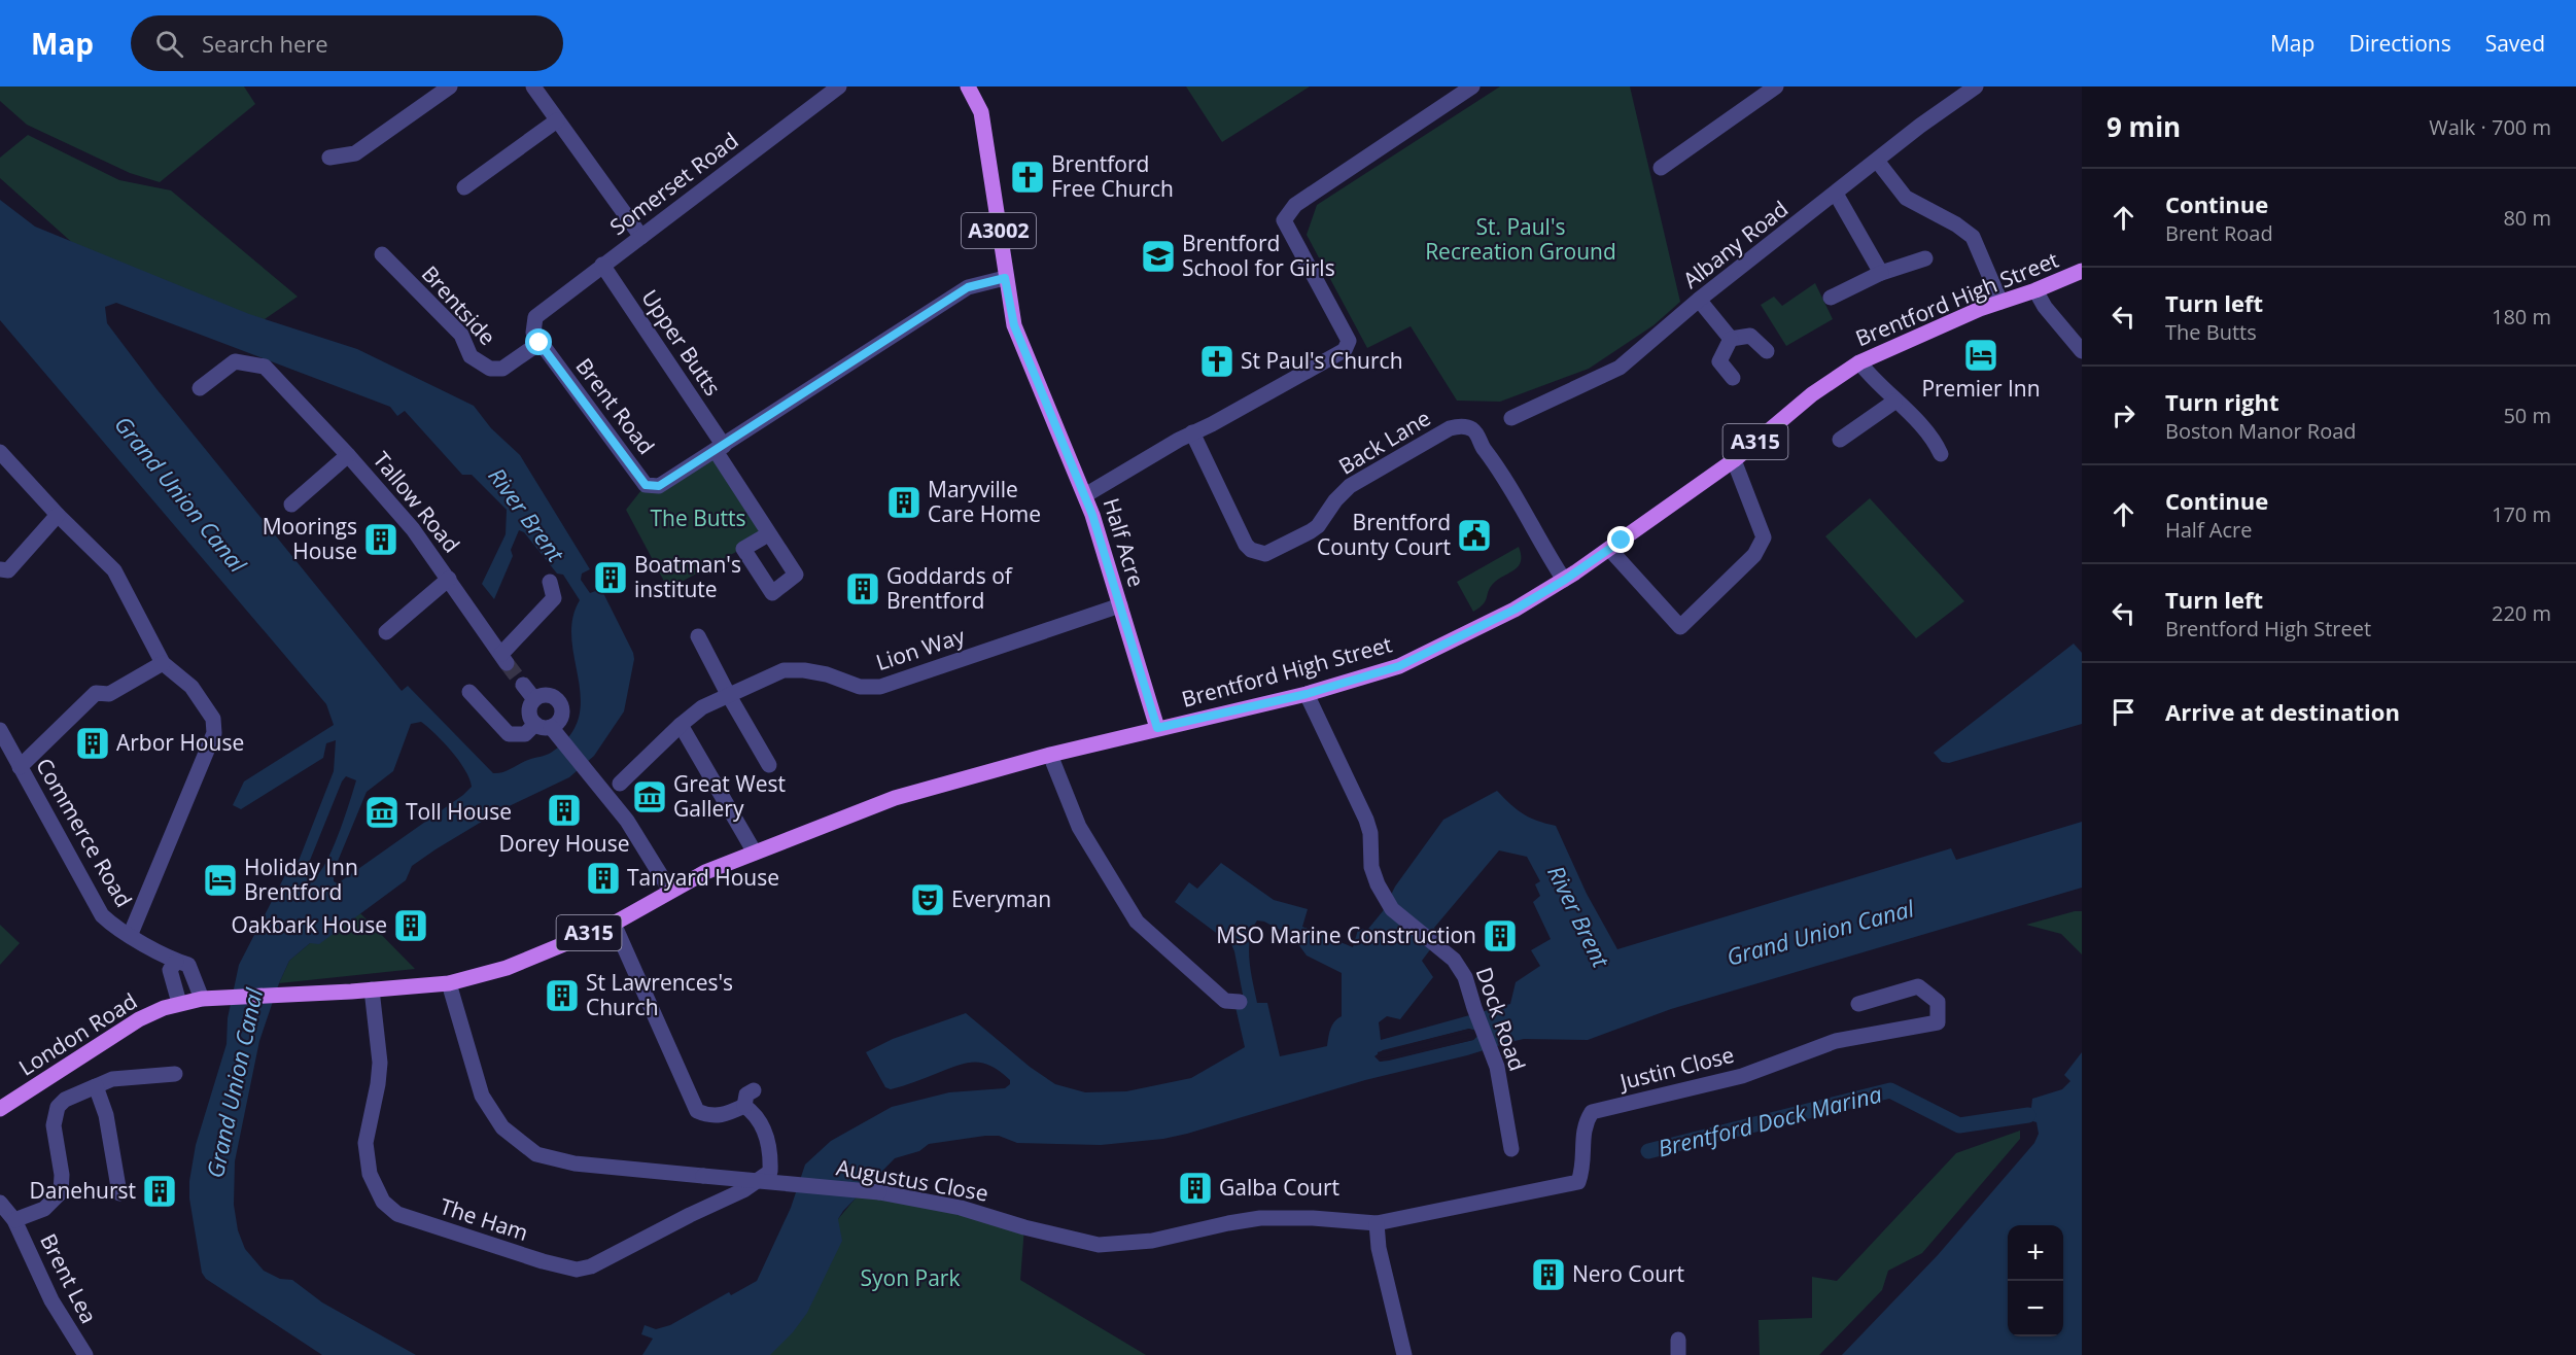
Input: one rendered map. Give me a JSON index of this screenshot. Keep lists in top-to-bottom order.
{
  "streets": {
    "main road": [
      "A3002",
      "Brentford High Street",
      "A315",
      "Half Acre",
      "London Road"
    ],
    "street": [
      "Somerset Road",
      "Albany Road",
      "Brentside",
      "Upper Butts",
      "Brent Road",
      "Back Lane",
      "Tallow Road",
      "Lion Way",
      "Commerce Road",
      "Dock Road",
      "Justin Close",
      "Augustus Close",
      "The Ham",
      "Brent Lea"
    ]
  },
  "crossings": [
    ["Somerset Road", "Upper Butts"],
    ["Somerset Road", "Brent Road"],
    ["A3002", "Half Acre"],
    ["Brentford High Street", "Back Lane"],
    ["Brentford High Street", "Half Acre"],
    ["Brentford High Street", "Dock Road"],
    ["Brentford High Street", "London Road"],
    ["Brentford High Street", "Augustus Close"],
    ["Brentford High Street", "The Ham"],
    ["Brentside", "Brent Road"],
    ["Upper Butts", "Brent Road"],
    ["Half Acre", "Lion Way"],
    ["Commerce Road", "London Road"],
    ["Justin Close", "Augustus Close"]
  ],
  "water": ["Grand Union Canal", "River Brent", "Brentford Dock Marina"],
  "parks": ["St. Paul's Recreation Ground", "The Butts", "Syon Park"],
  "places": {
    "church": ["Brentford Free Church", "St Paul's Church"],
    "school or university": ["Brentford School for Girls"],
    "hotel": ["Premier Inn", "Holiday Inn Brentford"],
    "building": [
      "Maryville Care Home",
      "Moorings House",
      "Boatman's institute",
      "Goddards of Brentford",
      "Arbor House",
      "Dorey House",
      "Tanyard House",
      "Oakbark House",
      "MSO Marine Construction",
      "St Lawrences's Church",
      "Galba Court",
      "Danehurst",
      "Nero Court"
    ],
    "public building": ["Brentford County Court"],
    "museum": ["Great West Gallery", "Toll House"],
    "theatre": ["Everyman"]
  },
  "page": {
    "header": "Map",
    "search": "Search here",
    "nav": ["Map", "Directions", "Saved"],
    "heading": ["9 min", "Walk · 700 m"],
    "list": [
      ["Continue", "Brent Road", "80 m"],
      ["Turn left", "The Butts", "180 m"],
      ["Turn right", "Boston Manor Road", "50 m"],
      ["Continue", "Half Acre", "170 m"],
      ["Turn left", "Brentford High Street", "220 m"],
      "Arrive at destination"
    ],
    "map_buttons": ["+", "−"]
  }
}
